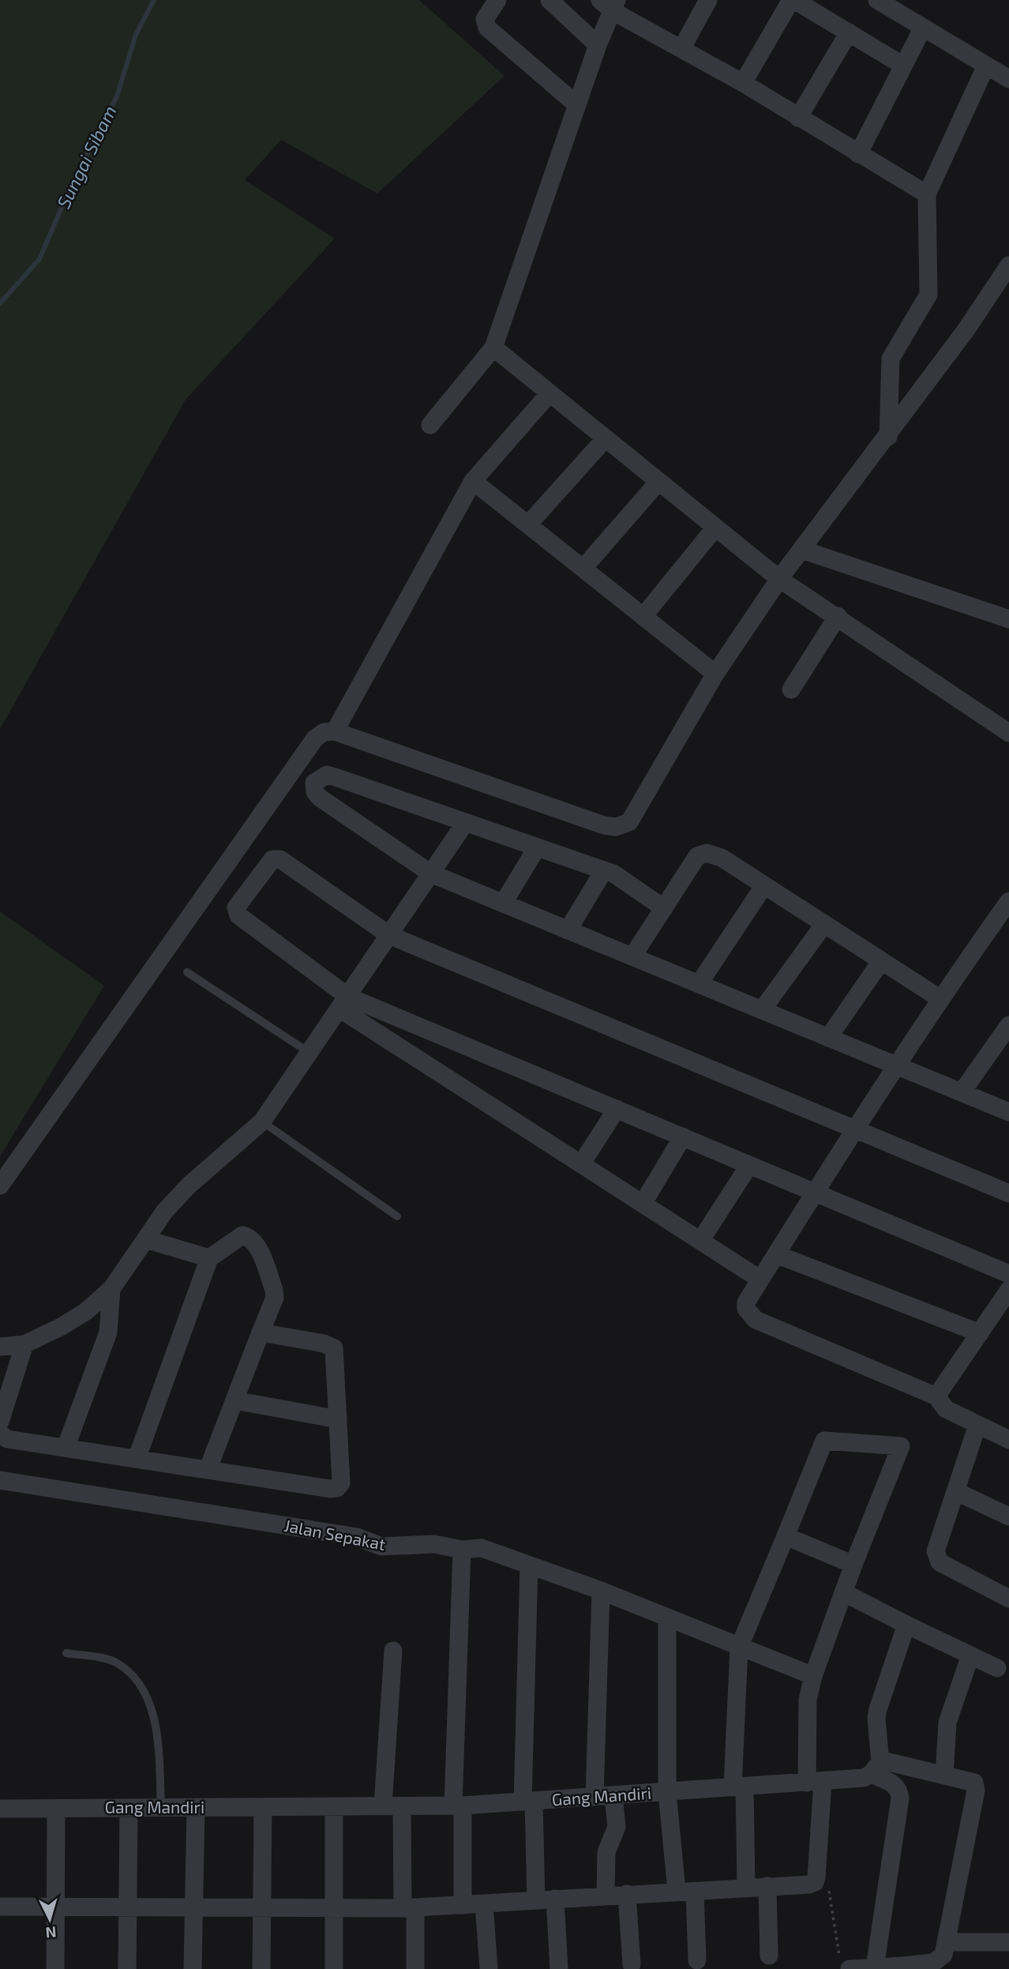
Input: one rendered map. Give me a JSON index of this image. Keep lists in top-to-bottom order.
{
  "streets": {
    "street": ["Jalan Sepakat", "Gang Mandiri"]
  },
  "water": ["Sungai Sibam"],
  "north": "bottom"
}
